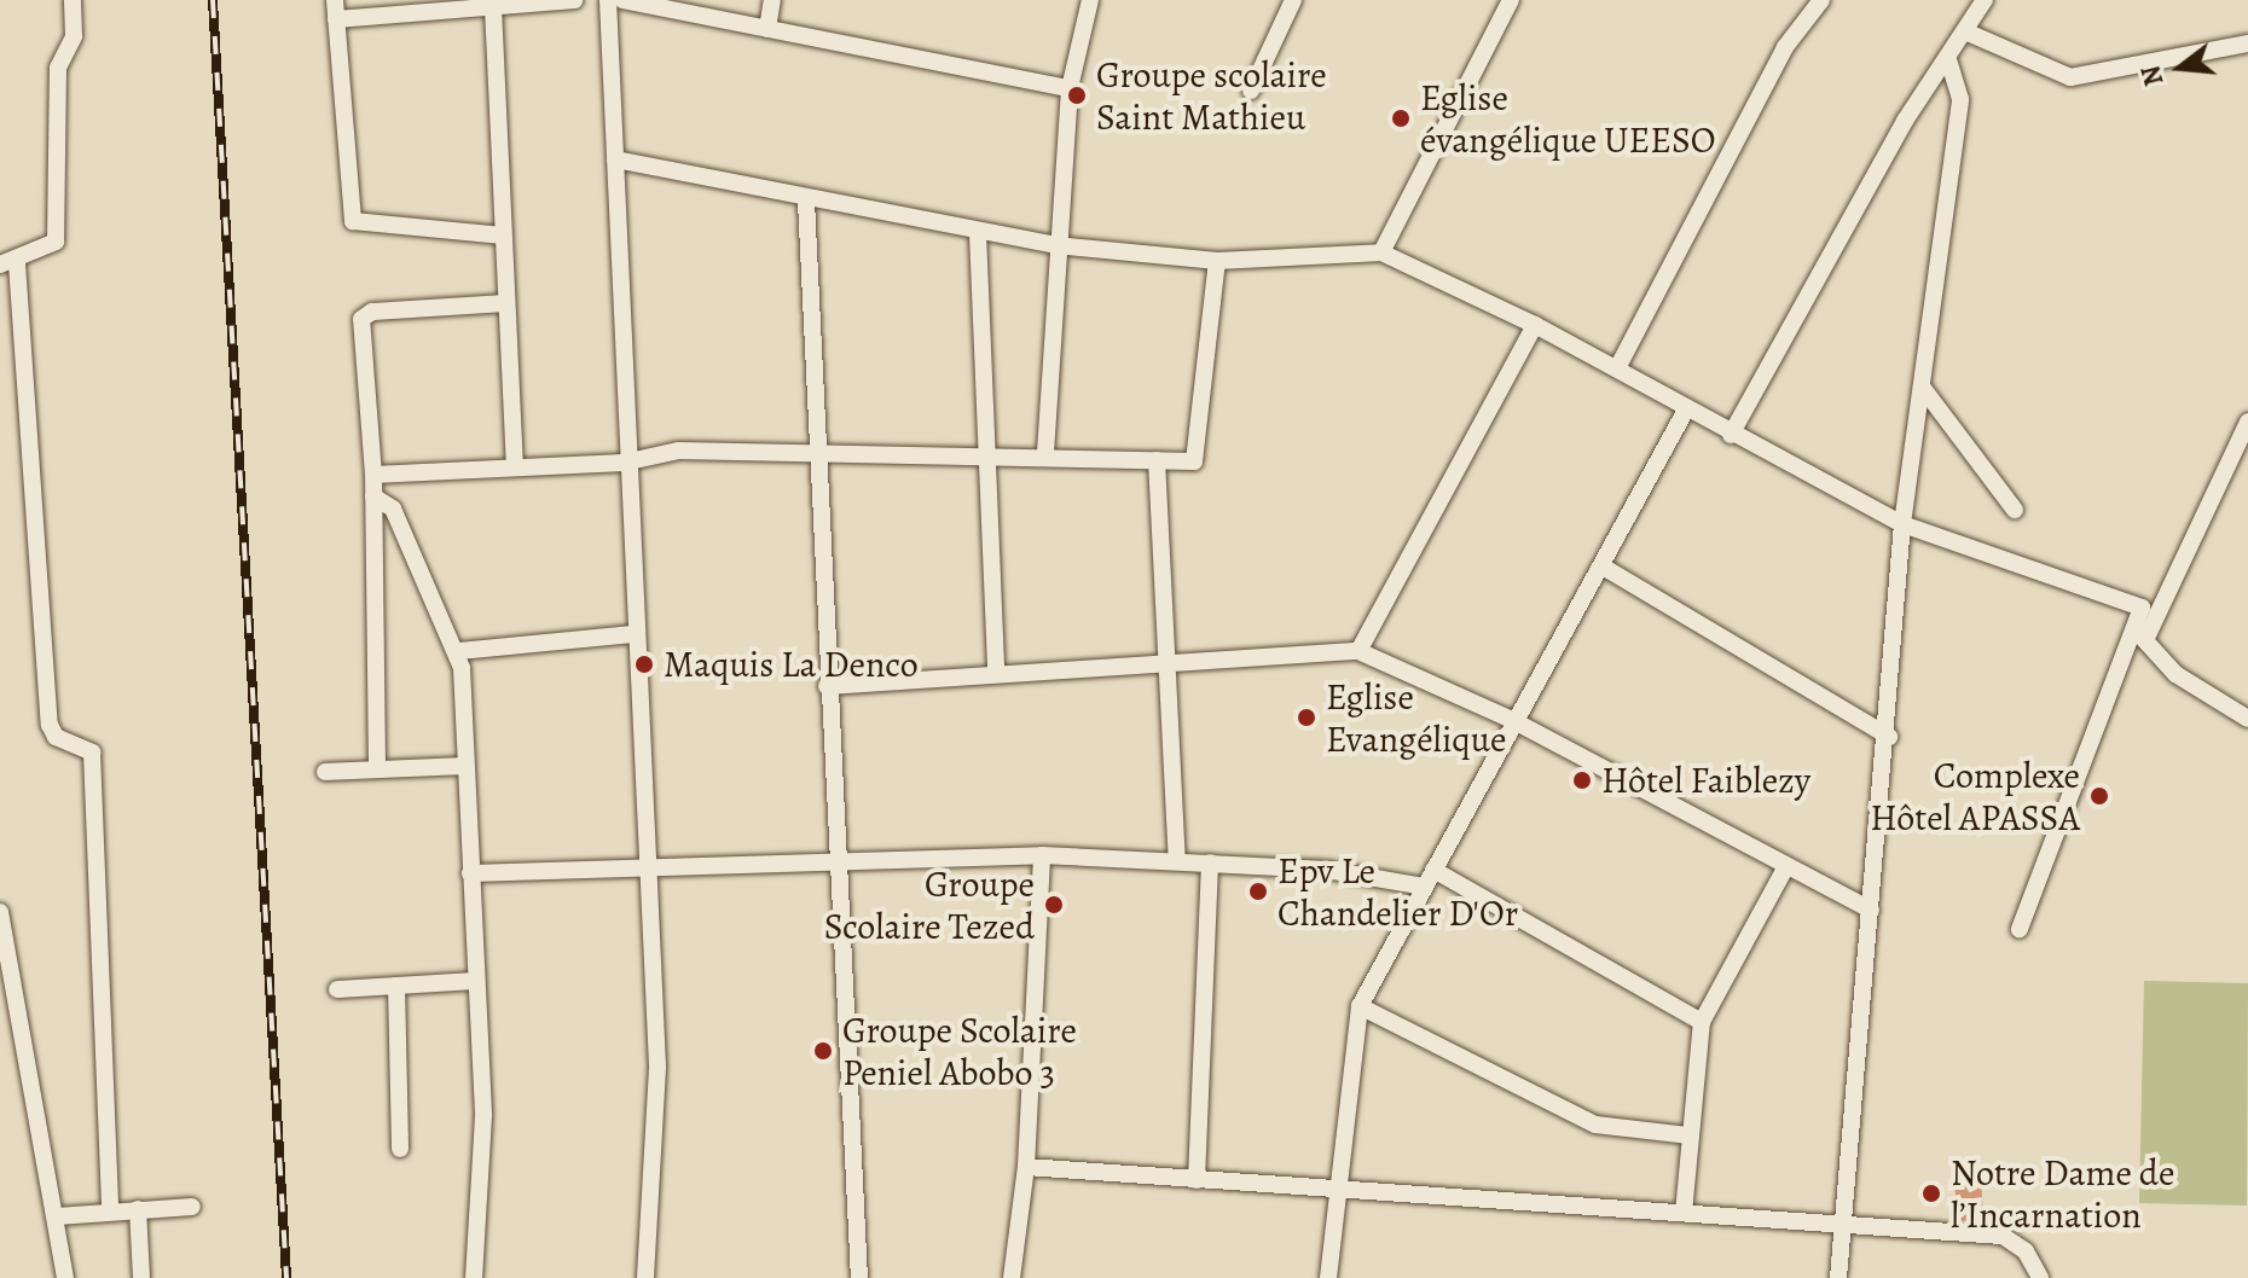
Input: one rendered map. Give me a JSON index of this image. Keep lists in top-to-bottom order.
{
  "places": [
    "Groupe scolaire Saint Mathieu",
    "Eglise évangélique UEESO",
    "Maquis La Denco",
    "Eglise Evangélique",
    "Hôtel Faiblezy",
    "Complexe Hôtel APASSA",
    "Epv Le Chandelier D'Or",
    "Groupe Scolaire Tezed",
    "Groupe Scolaire Peniel Abobo 3",
    "Notre Dame de l’Incarnation"
  ],
  "north": "left"
}
